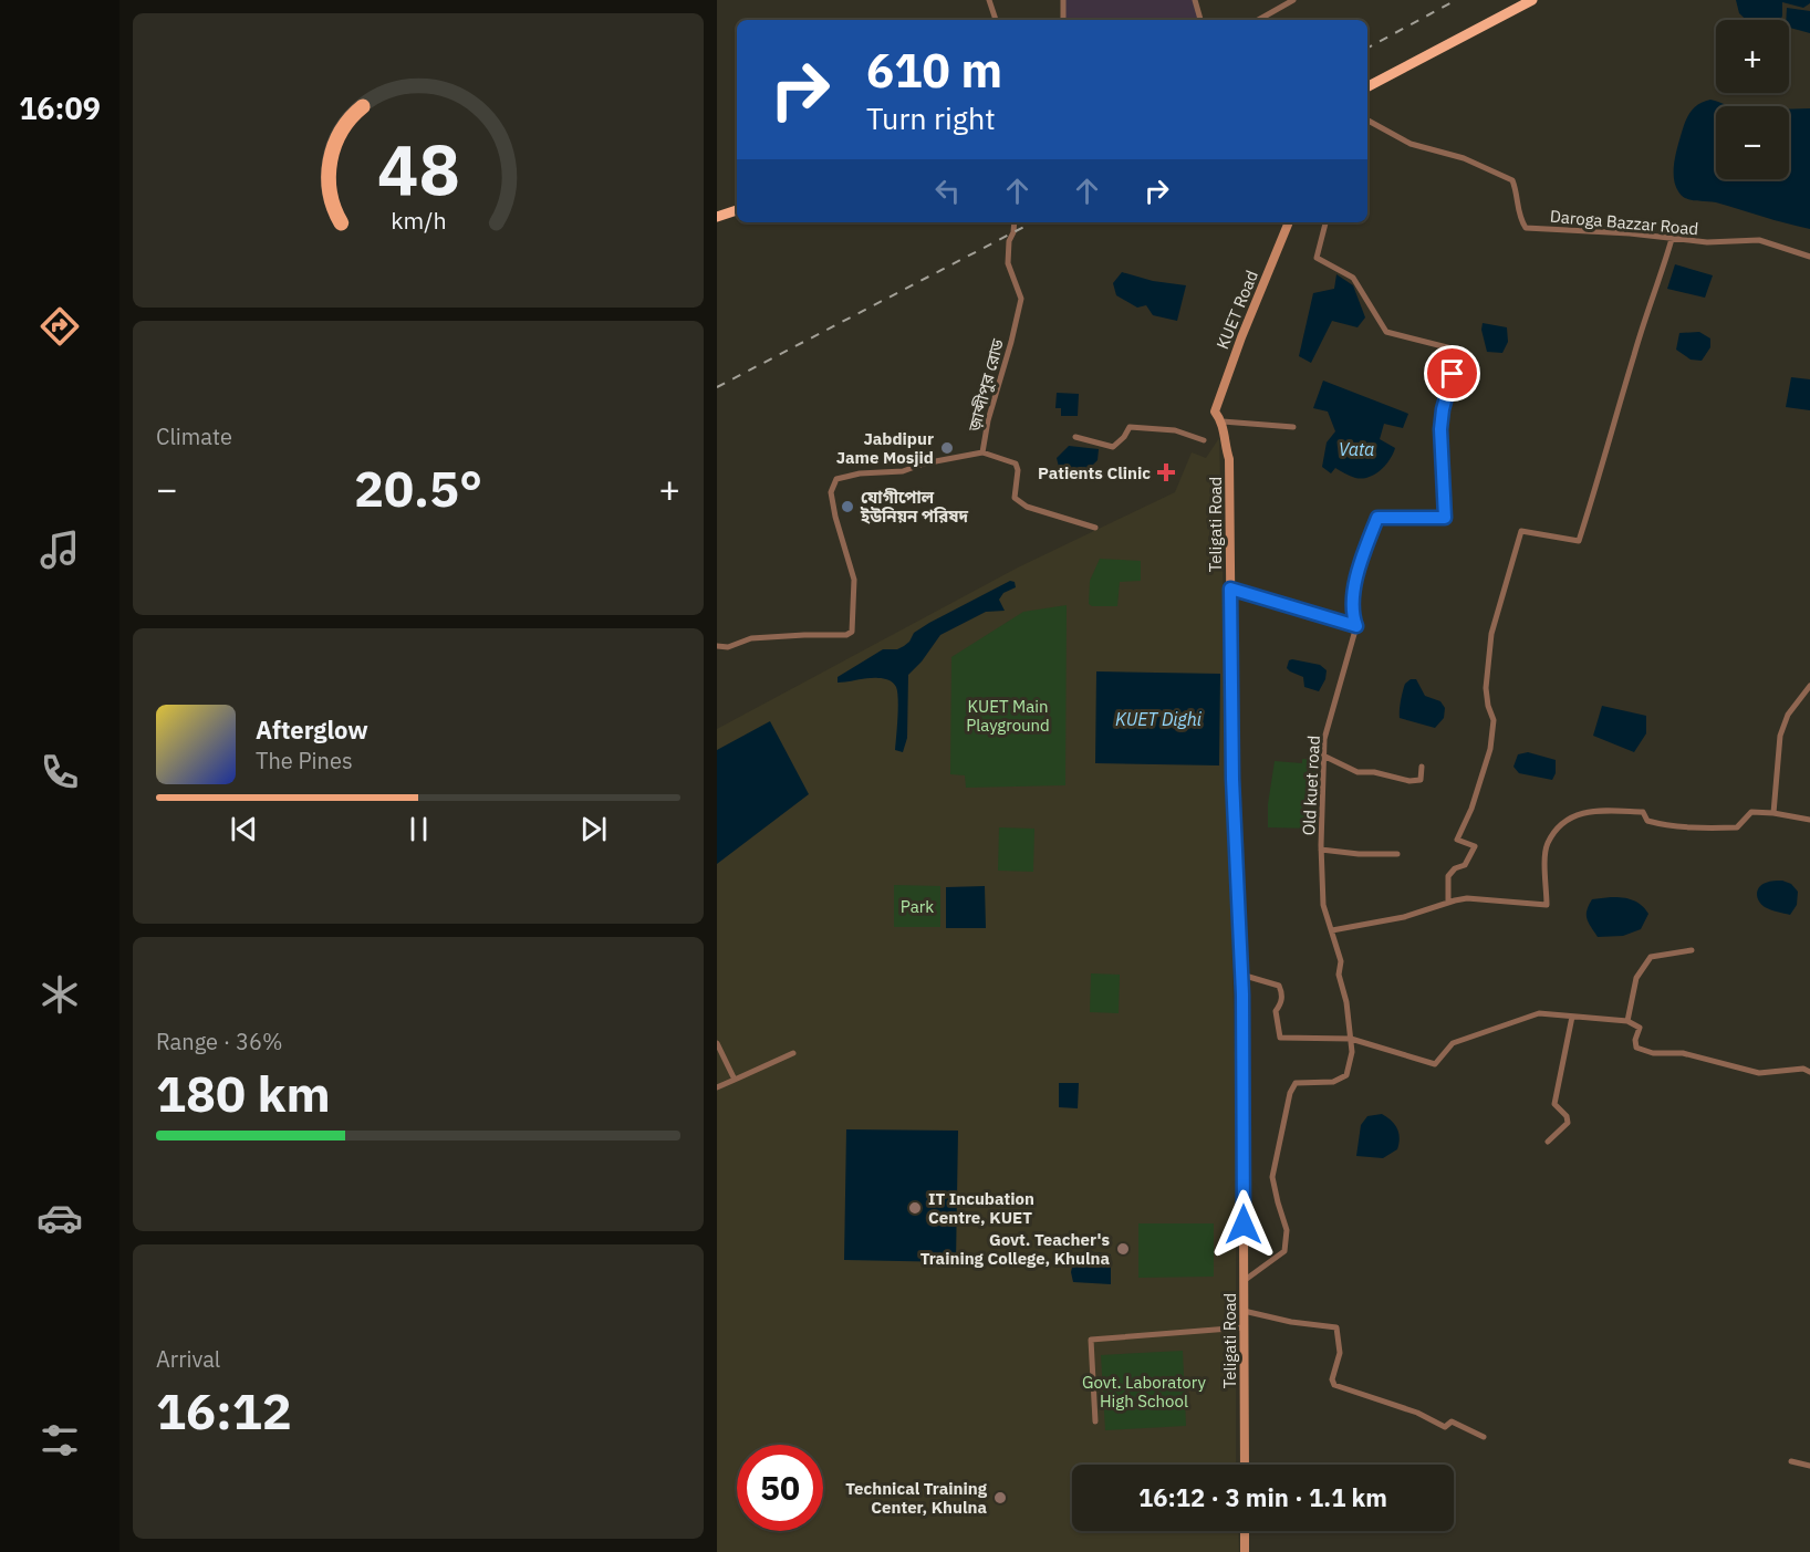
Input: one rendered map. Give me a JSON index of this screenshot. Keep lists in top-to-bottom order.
{
  "streets": {
    "main road": ["KUET Road", "Teligati Road"],
    "street": ["Daroga Bazzar Road", "জ়াব্দীপুর রোড", "Old kuet road"]
  },
  "crossings": [
    ["KUET Road", "Teligati Road"],
    ["Teligati Road", "Old kuet road"]
  ],
  "water": ["Vata", "KUET Dighi"],
  "parks": ["KUET Main Playground", "Park", "Govt. Laboratory High School"],
  "places": {
    "other": [
      "Jabdipur Jame Mosjid",
      "যোগীপোল ইউনিয়ন পরিষদ",
      "IT Incubation Centre, KUET",
      "Govt. Teacher's Training College, Khulna",
      "Technical Training Center, Khulna"
    ],
    "health": ["Patients Clinic"]
  },
  "page": {
    "tabs": "16:09",
    "map_buttons": ["+", "−"],
    "turn": ["610 m", "Turn right"],
    "tile": [
      "Climate",
      ["Range · 36%", "180 km"],
      ["Arrival", "16:12"]
    ],
    "heat": ["−", "20.5°", "+"],
    "song": ["Afterglow", "The Pines"],
    "limit": "50",
    "trip": "16:12 · 3 min · 1.1 km",
    "gauge": ["48", "km/h"]
  }
}
